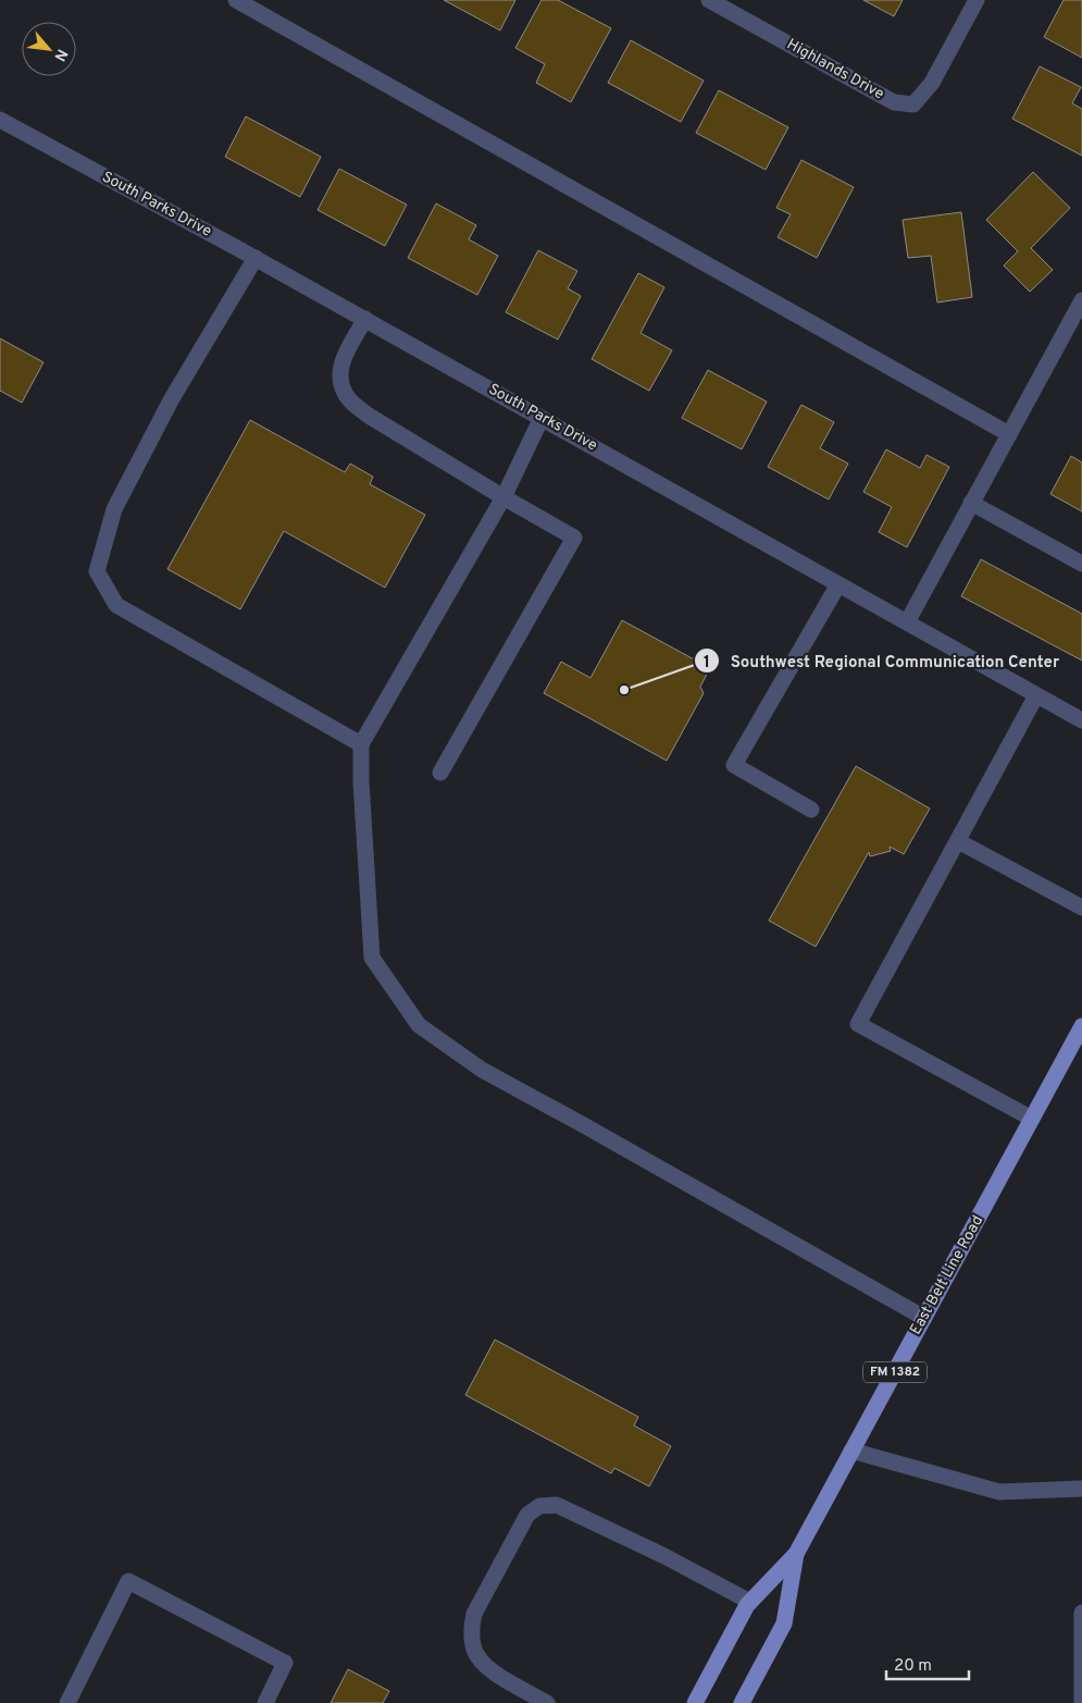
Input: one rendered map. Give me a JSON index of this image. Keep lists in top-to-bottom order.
{
  "streets": {
    "main road": ["East Belt Line Road", "FM 1382"],
    "street": ["Highlands Drive", "South Parks Drive"]
  },
  "places": ["Southwest Regional Communication Center"],
  "scale_bar": "20 m",
  "north": "bottom right"
}
